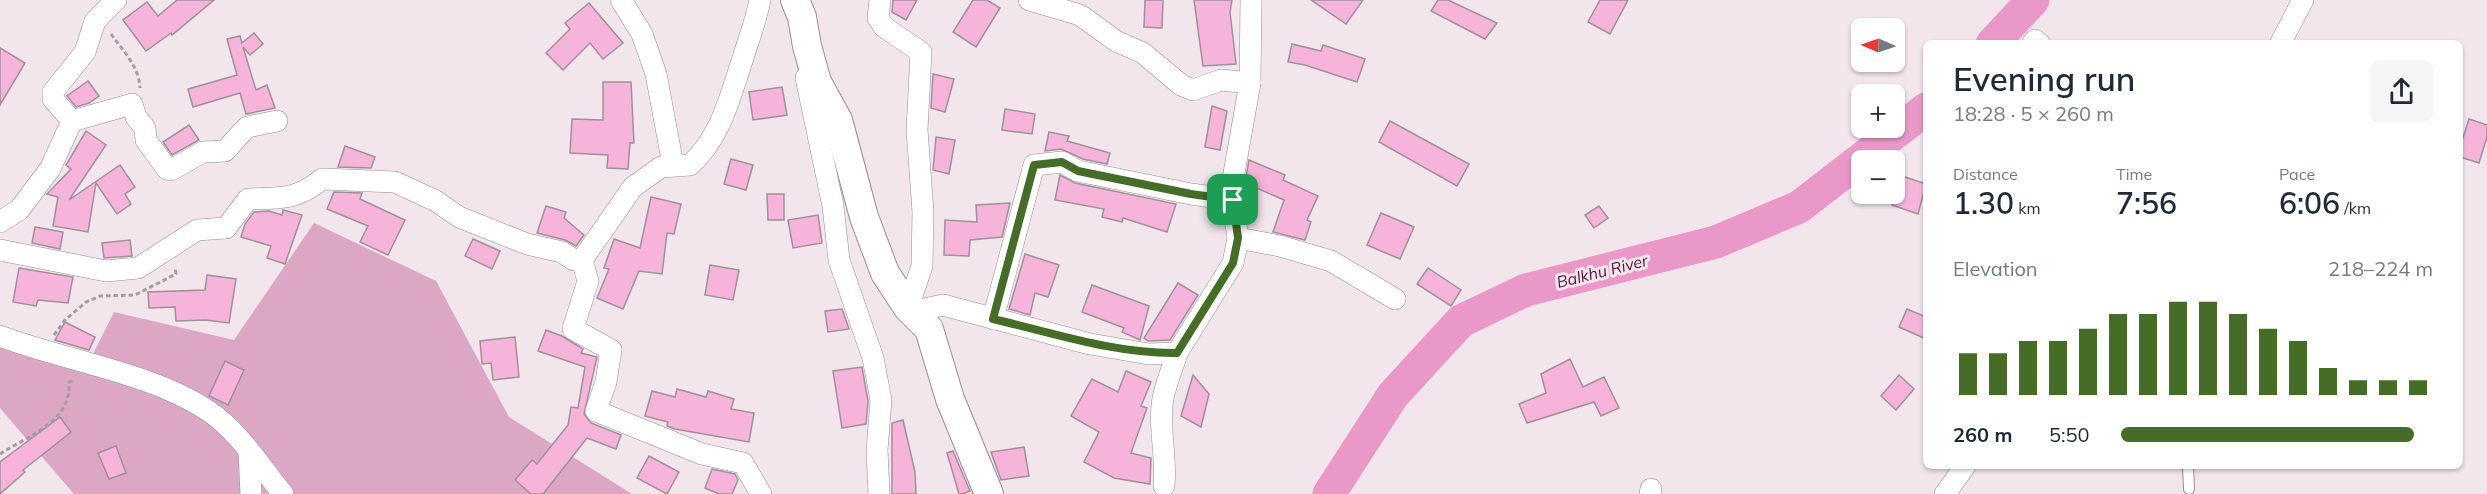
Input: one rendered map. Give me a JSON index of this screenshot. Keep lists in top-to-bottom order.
{
  "water": ["Balkhu River"],
  "north": "left",
  "page": {
    "map_buttons": ["+", "−"],
    "heading": ["Evening run", "18:28 · 5 × 260 m"],
    "stats": [
      ["Distance", "1.30 km"],
      ["Time", "7:56"],
      ["Pace", "6:06 /km"]
    ],
    "chart": ["Elevation", "218–224 m"],
    "list": [
      {
        "name": "260 m",
        "note": "5:50"
      }
    ]
  }
}
